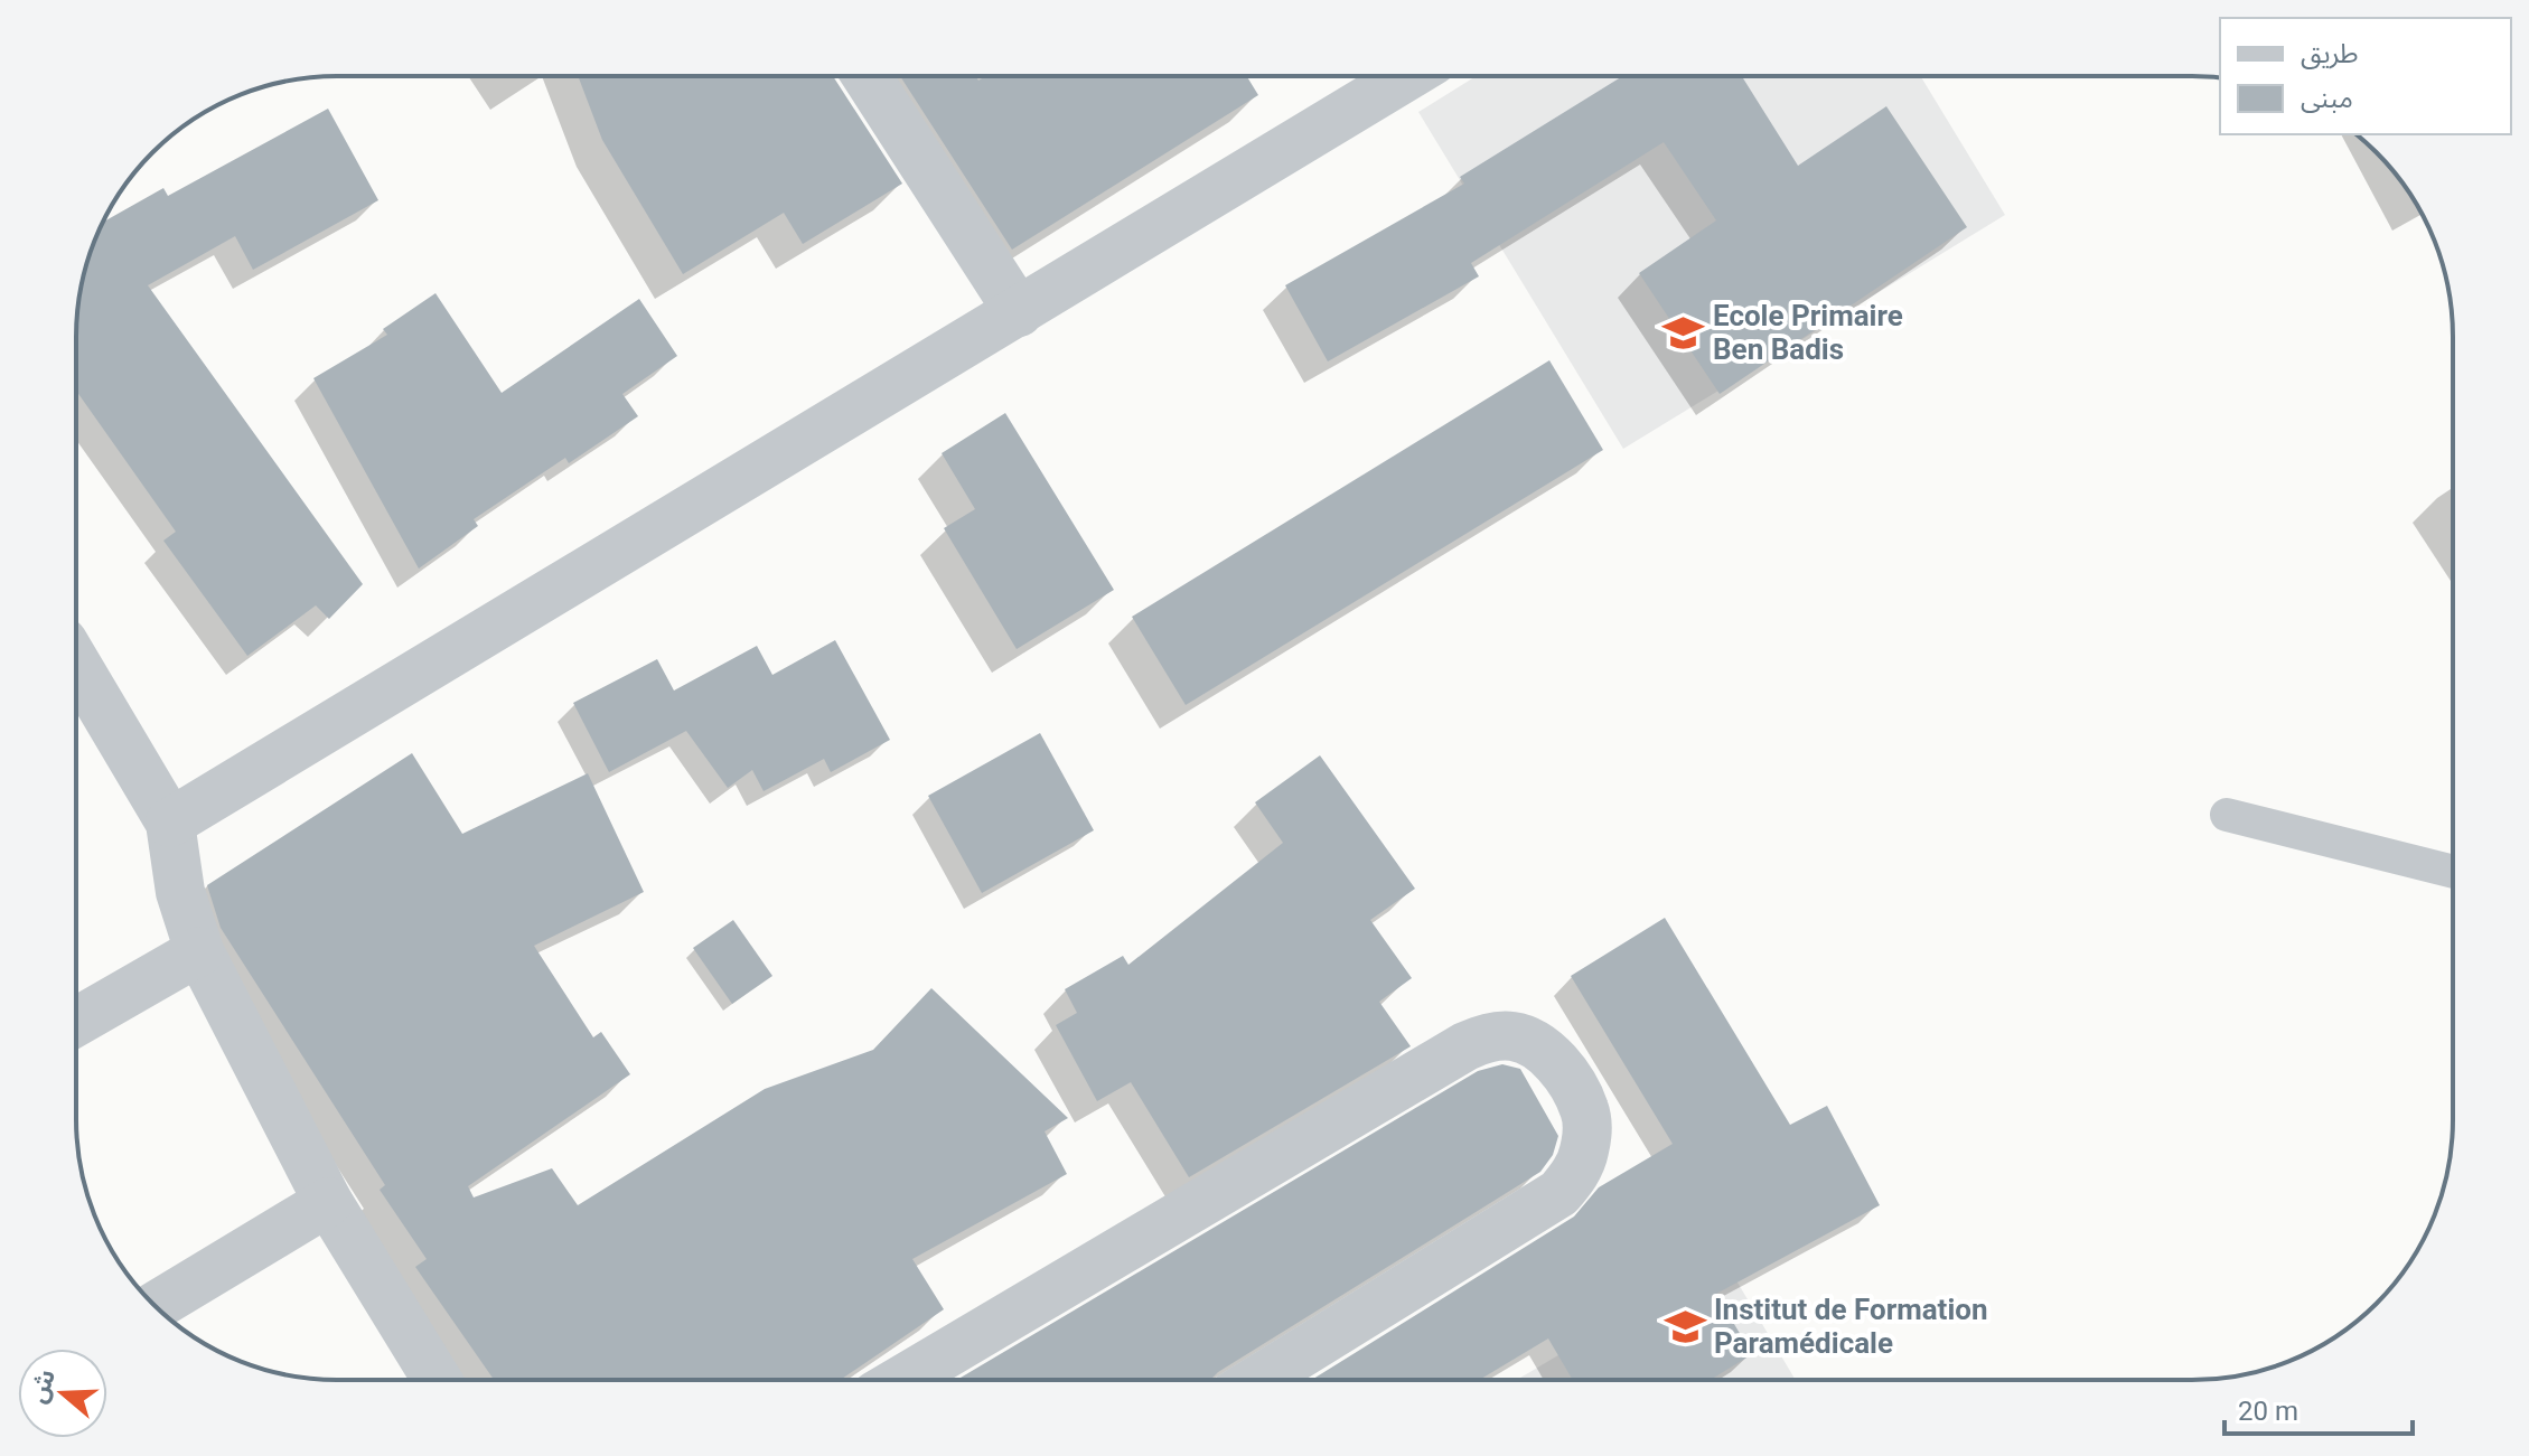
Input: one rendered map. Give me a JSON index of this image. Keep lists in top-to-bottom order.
{
  "places": {
    "school or university": ["Ecole Primaire Ben Badis", "Institut de Formation Paramédicale"]
  },
  "legend": ["طريق", "مبنى"],
  "scale_bar": "20 m",
  "north": "left"
}
